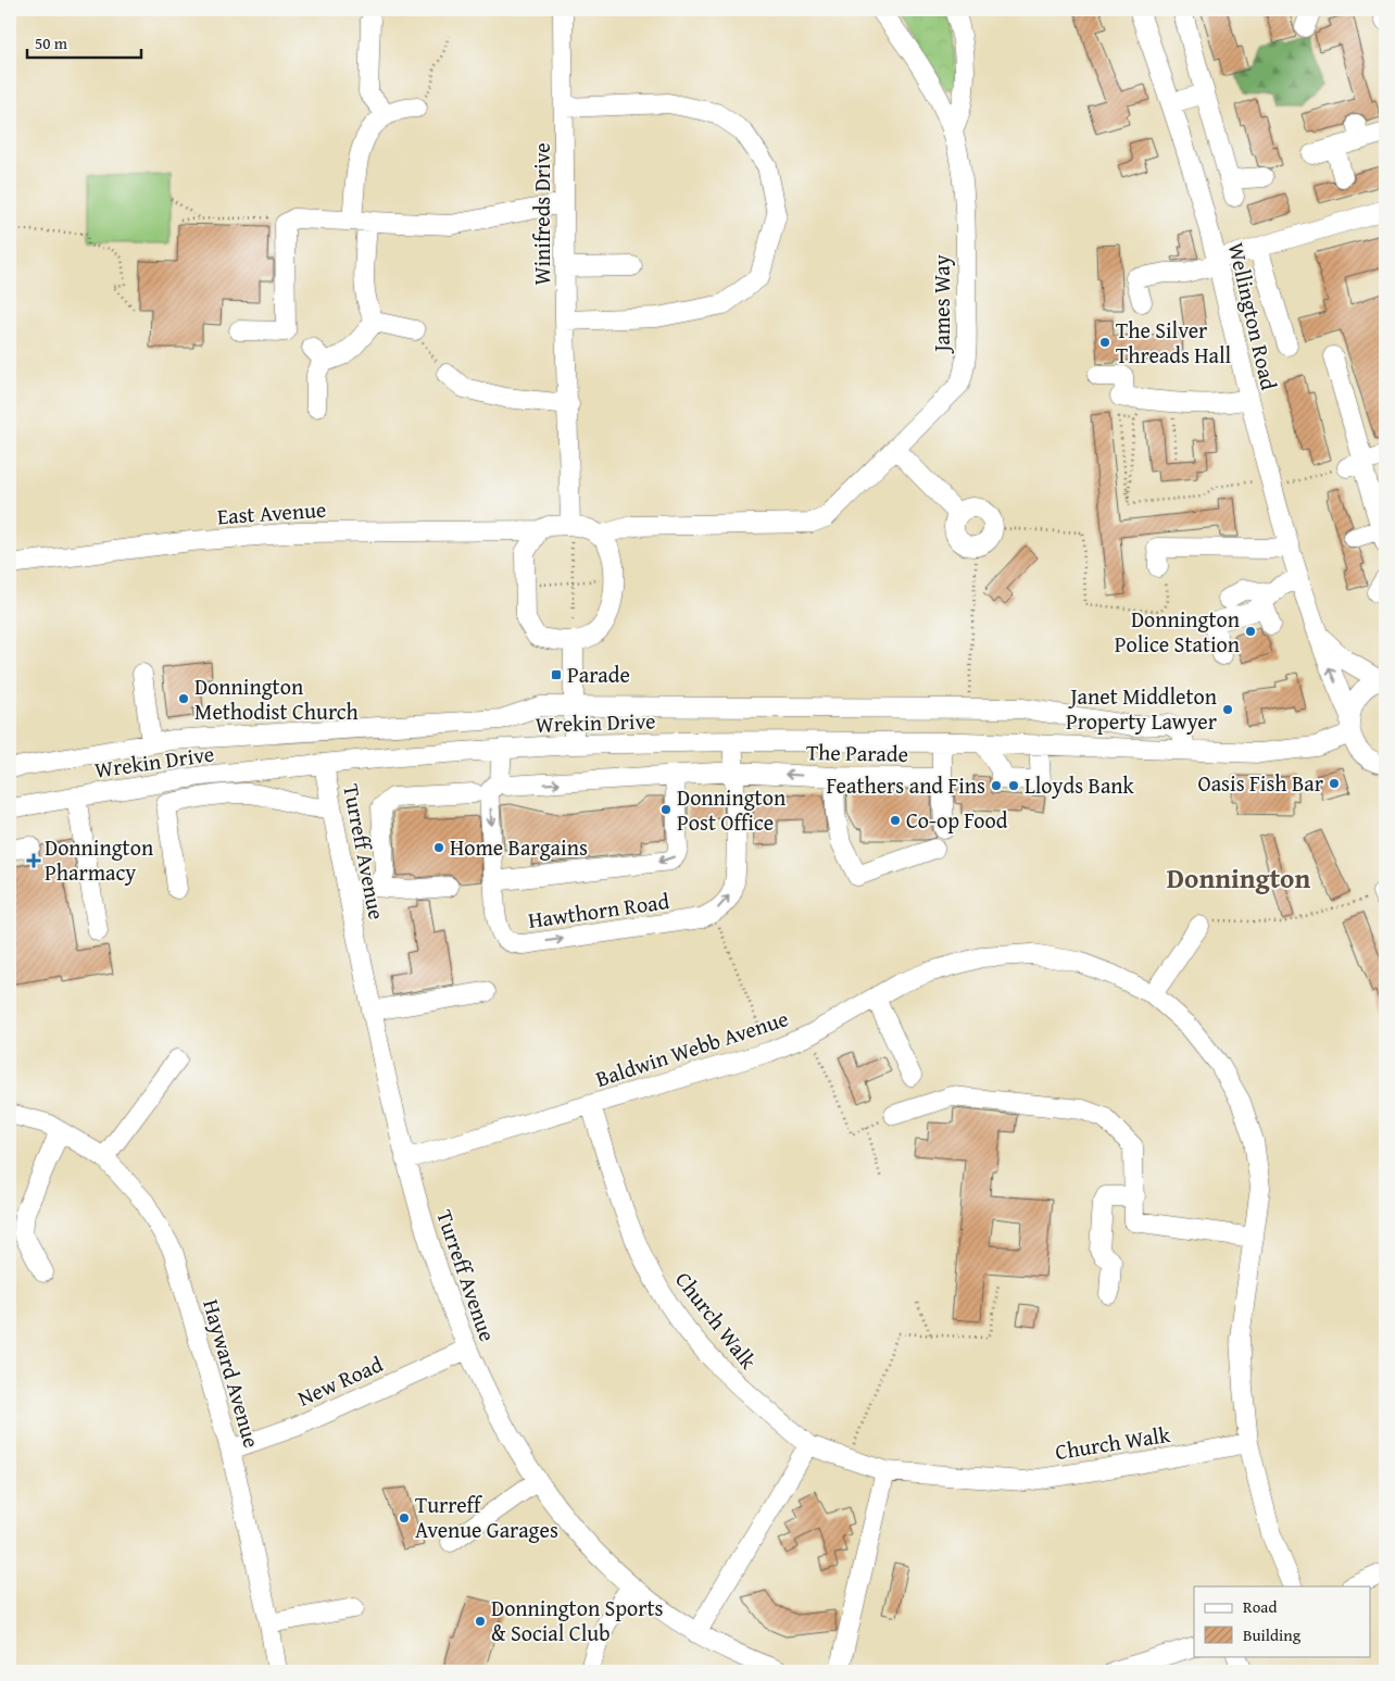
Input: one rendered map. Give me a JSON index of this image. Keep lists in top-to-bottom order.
{
  "streets": {
    "street": [
      "Winifreds Drive",
      "James Way",
      "Wellington Road",
      "East Avenue",
      "Wrekin Drive",
      "The Parade",
      "Turreff Avenue",
      "Hawthorn Road",
      "Baldwin Webb Avenue",
      "Church Walk",
      "Hayward Avenue",
      "New Road"
    ]
  },
  "crossings": [
    ["Wrekin Drive", "Turreff Avenue"],
    ["Wrekin Drive", "Hawthorn Road"],
    ["The Parade", "Hawthorn Road"],
    ["Turreff Avenue", "Baldwin Webb Avenue"],
    ["Turreff Avenue", "New Road"],
    ["Baldwin Webb Avenue", "Church Walk"],
    ["Hayward Avenue", "New Road"]
  ],
  "districts": ["Donnington"],
  "places": {
    "other": [
      "The Silver Threads Hall",
      "Donnington Police Station",
      "Donnington Methodist Church",
      "Janet Middleton Property Lawyer",
      "Oasis Fish Bar",
      "Feathers and Fins",
      "Lloyds Bank",
      "Donnington Post Office",
      "Co-op Food",
      "Home Bargains",
      "Turreff Avenue Garages",
      "Donnington Sports & Social Club"
    ],
    "transit": ["Parade"],
    "health": ["Donnington Pharmacy"]
  },
  "legend": ["Road", "Building"],
  "scale_bar": "50 m"
}
